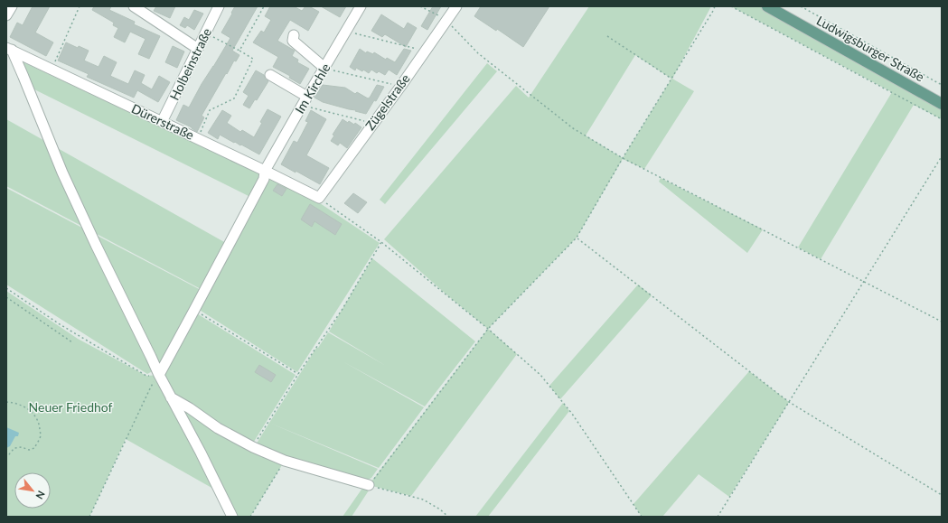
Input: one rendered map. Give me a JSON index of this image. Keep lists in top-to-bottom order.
{
  "streets": {
    "main road": ["Ludwigsburger Straße"],
    "street": [
      "Holbeinstraße",
      "Im Kirchle",
      "Zügelstraße",
      "Dürerstraße"
    ]
  },
  "crossings": [
    ["Holbeinstraße", "Dürerstraße"],
    ["Im Kirchle", "Dürerstraße"],
    ["Zügelstraße", "Dürerstraße"]
  ],
  "parks": ["Neuer Friedhof"],
  "north": "bottom right"
}
